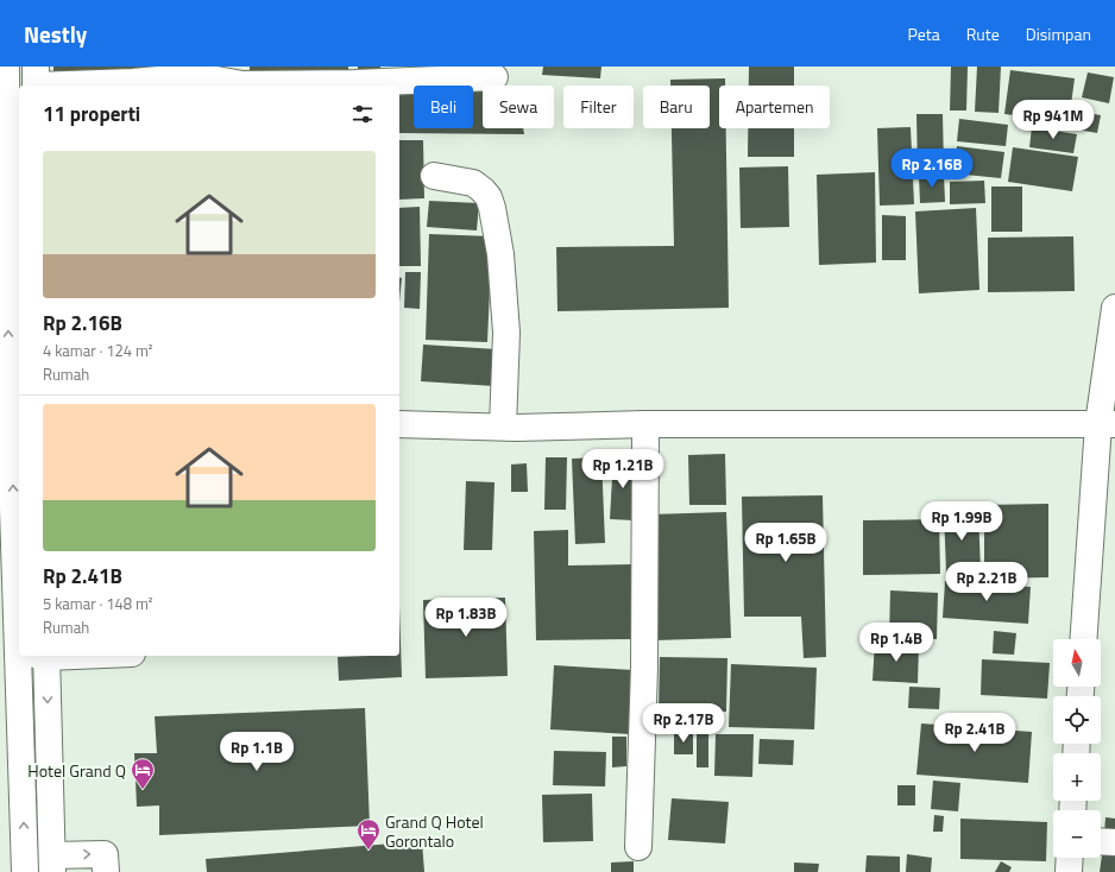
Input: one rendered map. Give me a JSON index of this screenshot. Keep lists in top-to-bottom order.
{
  "places": {
    "hotel": ["Hotel Grand Q", "Grand Q Hotel Gorontalo"]
  },
  "north": "top",
  "page": {
    "header": "Nestly",
    "nav": ["Peta", "Rute", "Disimpan"],
    "chip": [
      "Beli",
      "Sewa",
      "Filter",
      "Baru",
      "Apartemen"
    ],
    "heading": "11 properti",
    "price": [
      "Rp 941M",
      "Rp 2.16B",
      "Rp 1.21B",
      "Rp 1.99B",
      "Rp 1.65B",
      "Rp 2.21B",
      "Rp 1.83B",
      "Rp 1.4B",
      "Rp 2.17B",
      "Rp 2.41B",
      "Rp 1.1B"
    ],
    "list": [
      {
        "name": "Rp 2.16B",
        "note": "4 kamar · 124 m² · Rumah"
      },
      {
        "name": "Rp 2.41B",
        "note": "5 kamar · 148 m² · Rumah"
      }
    ],
    "map_buttons": ["+", "−"]
  }
}
